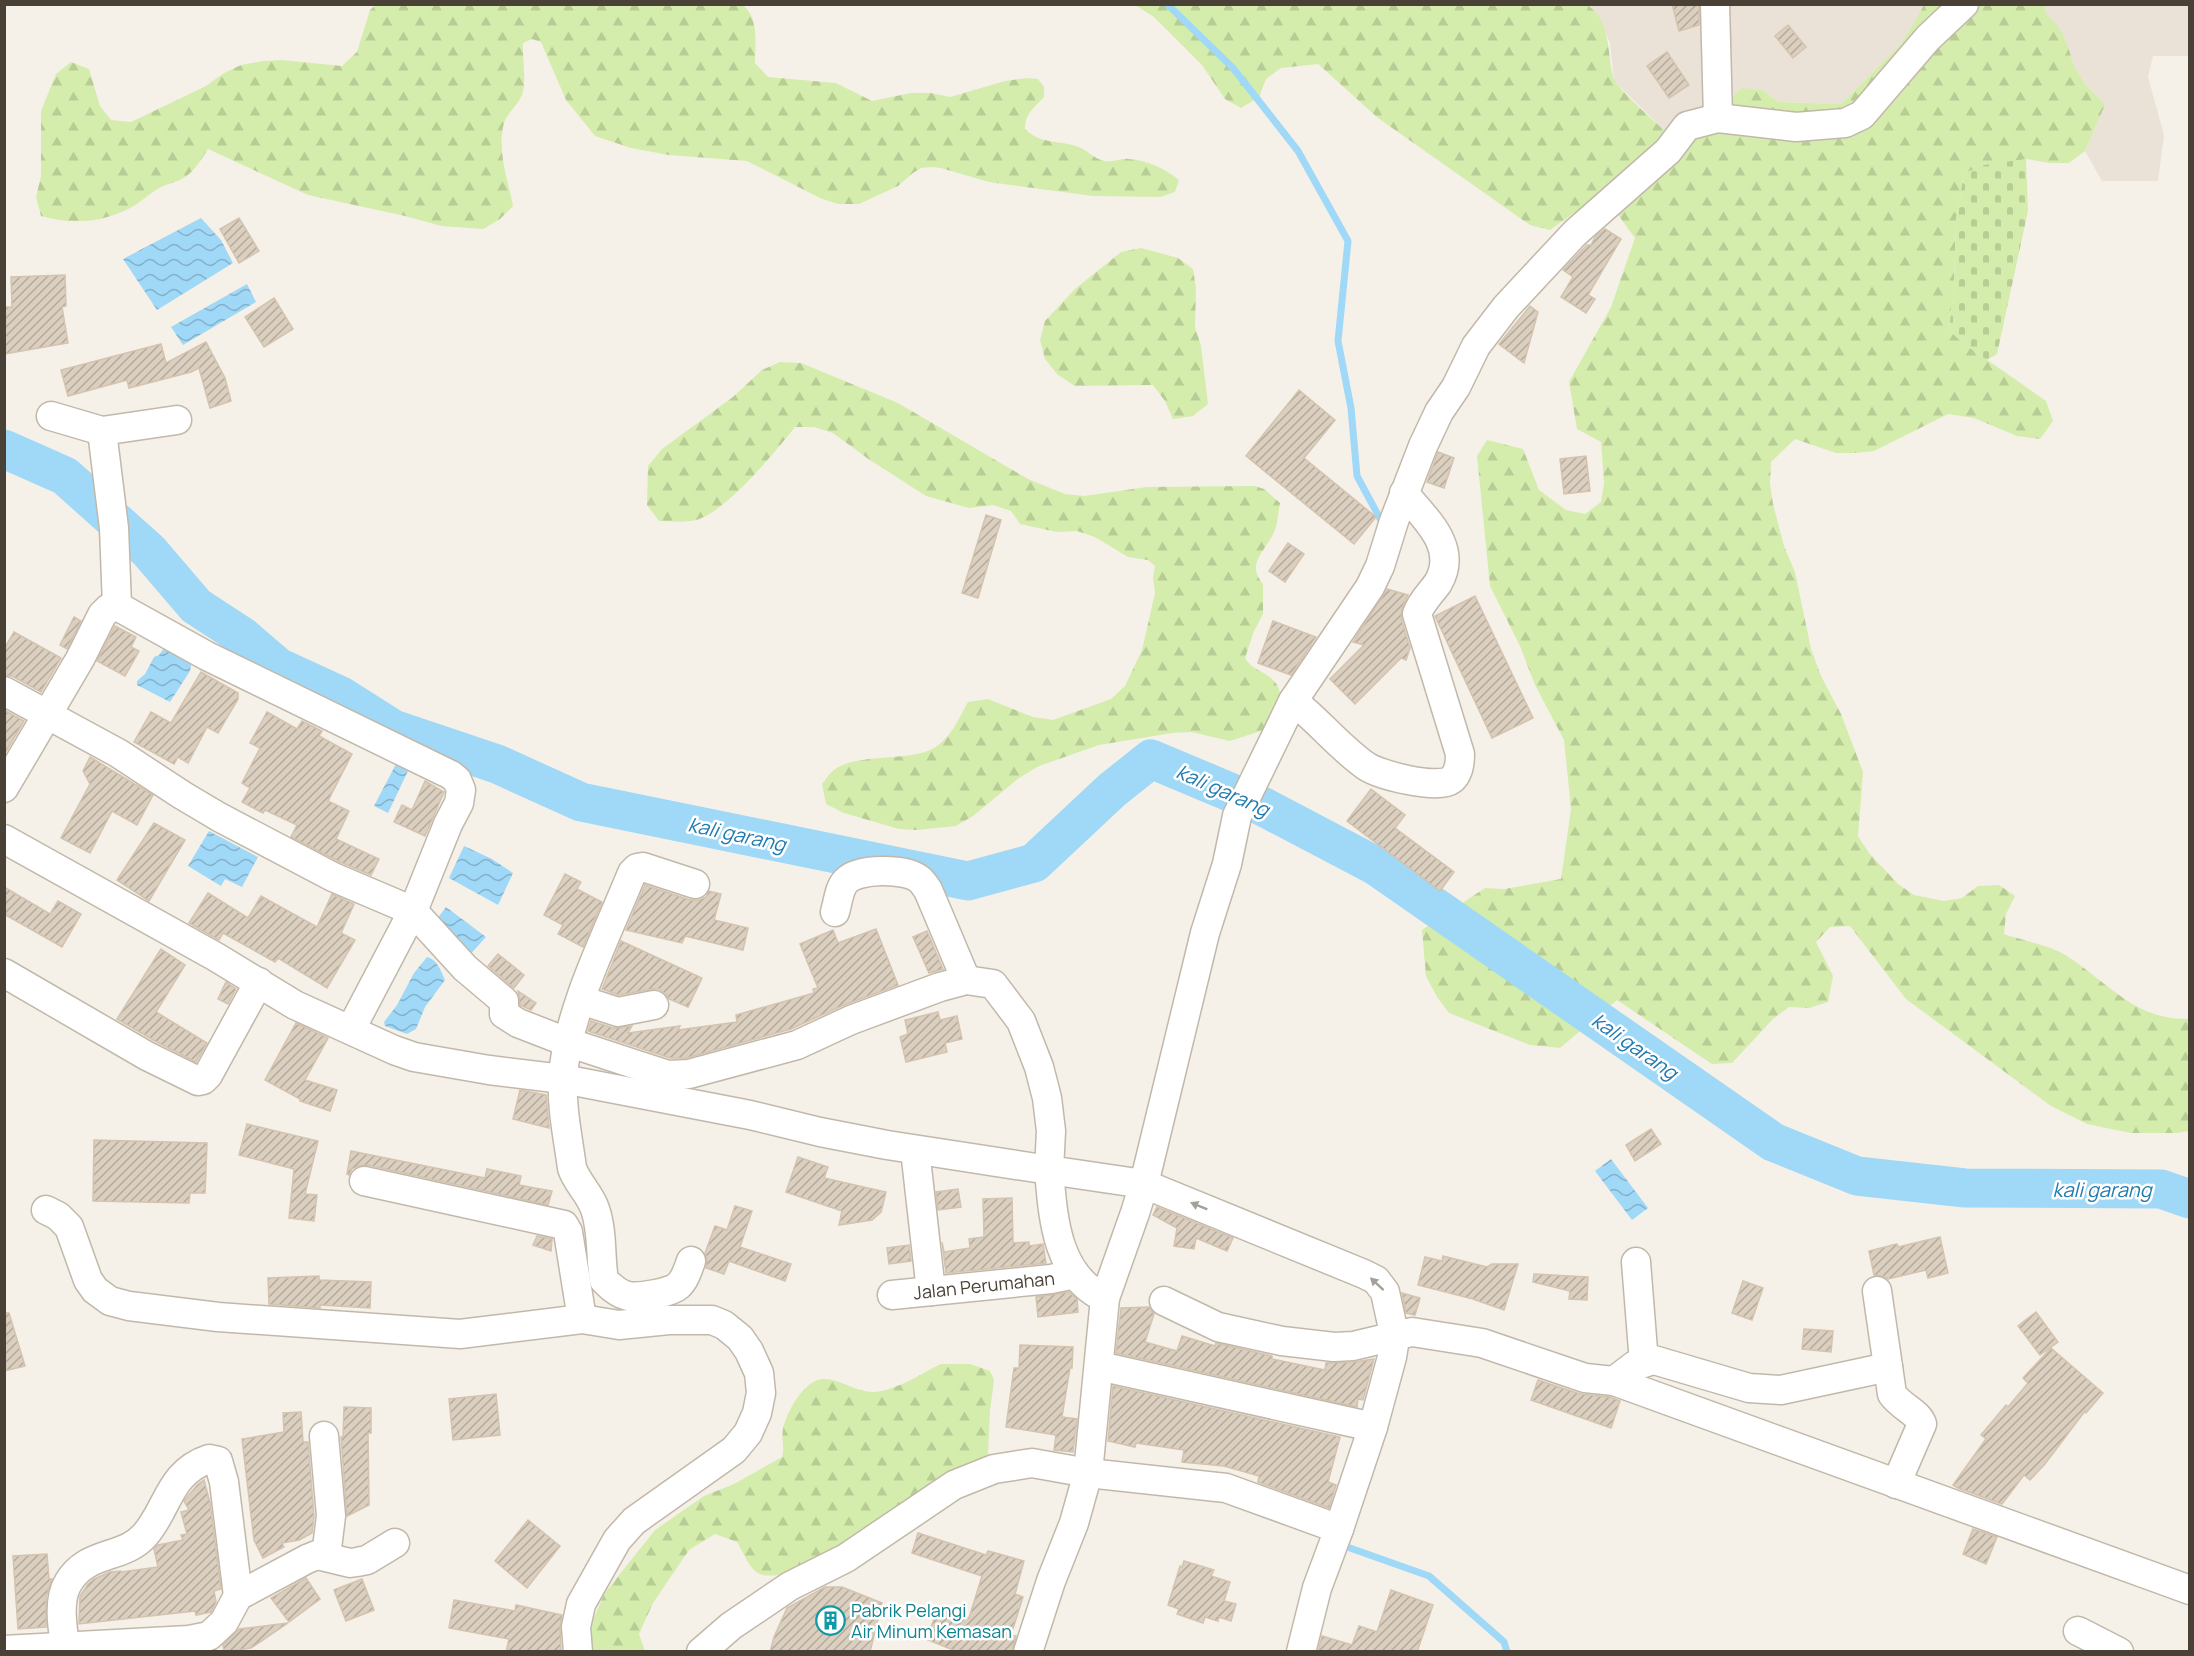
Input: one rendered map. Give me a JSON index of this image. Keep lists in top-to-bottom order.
{
  "streets": {
    "street": ["Jalan Perumahan"]
  },
  "water": ["kali garang"],
  "places": {
    "building": ["Pabrik Pelangi Air Minum Kemasan"]
  }
}
